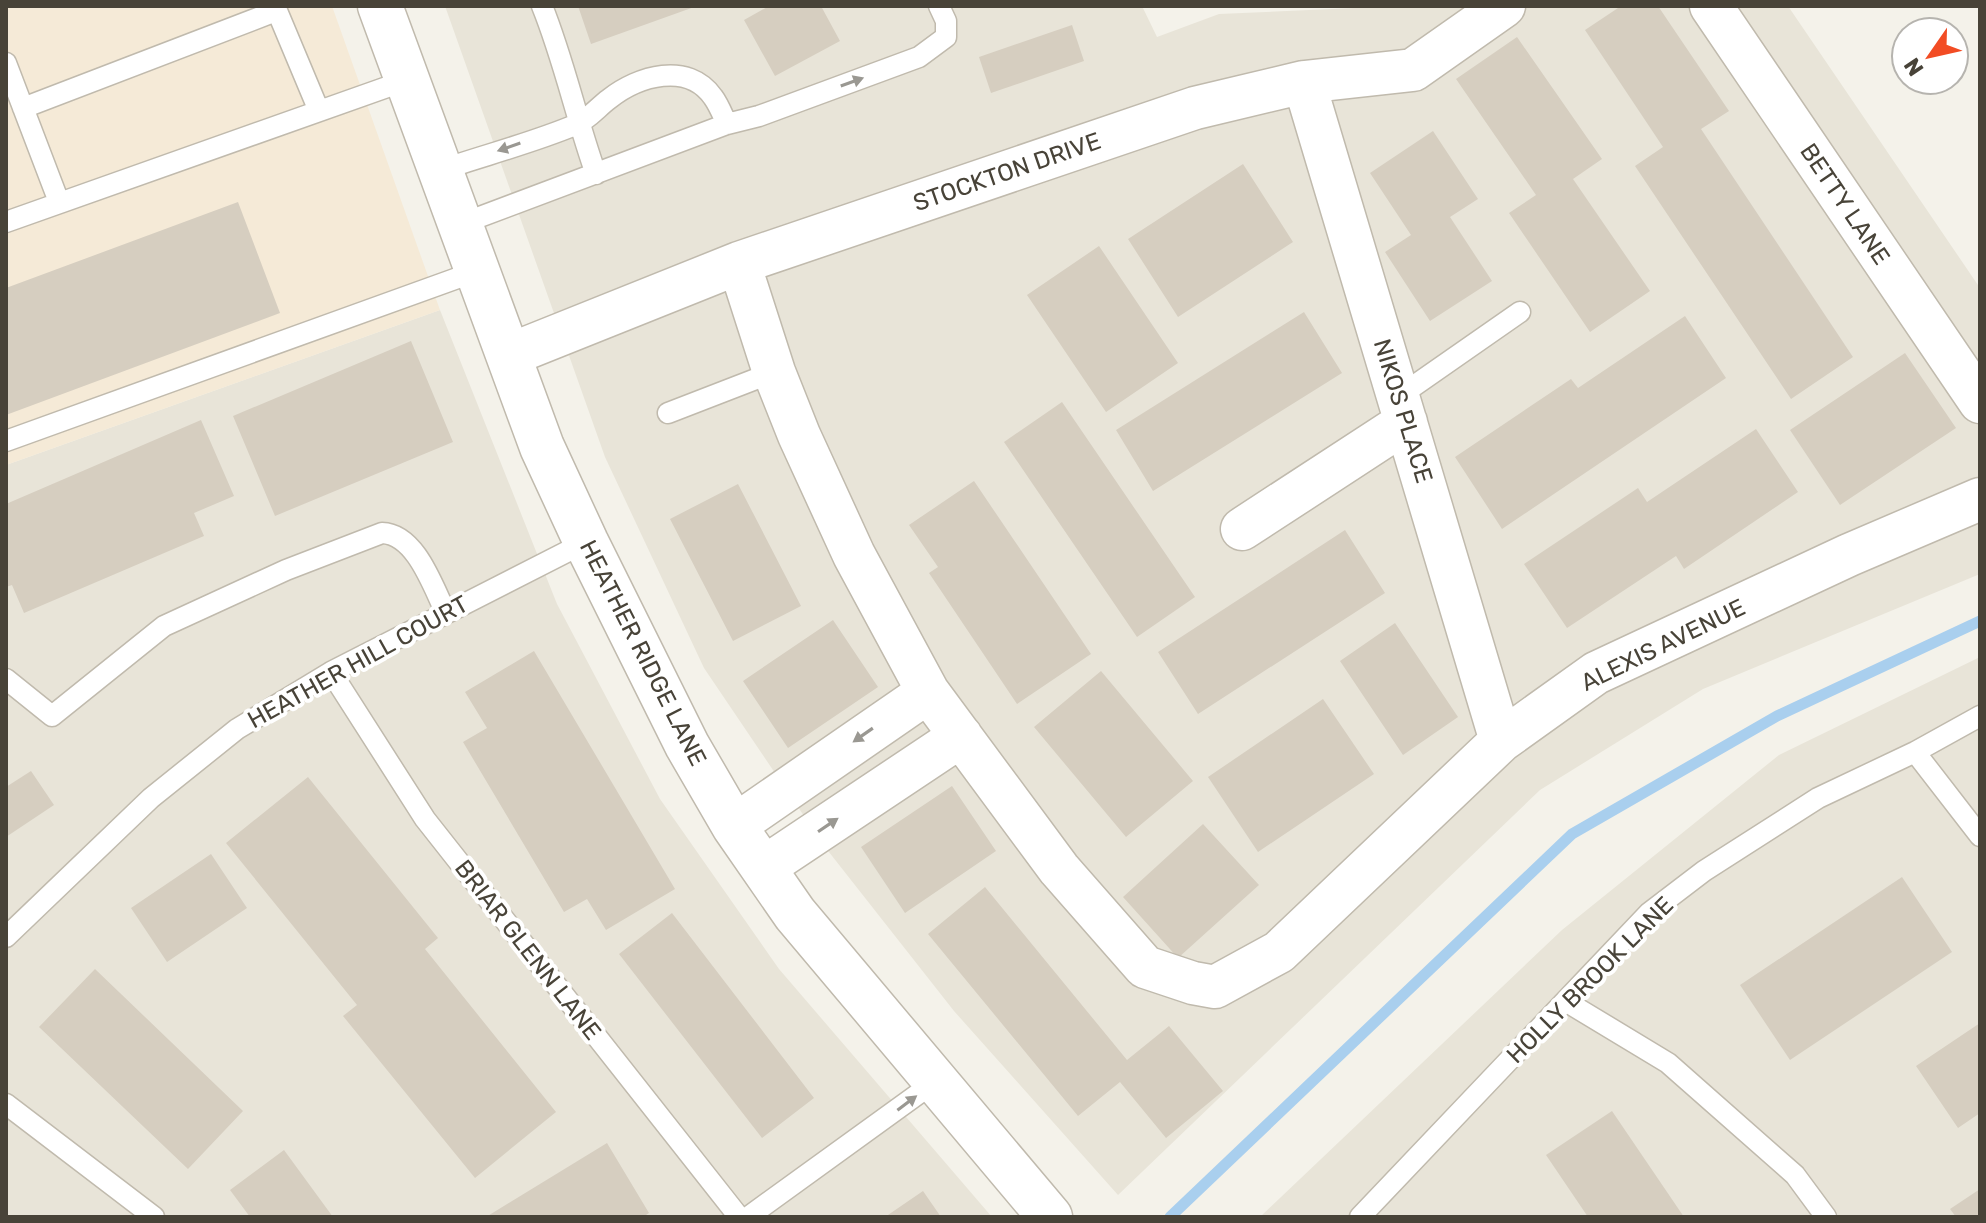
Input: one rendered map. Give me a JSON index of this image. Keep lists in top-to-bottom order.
{
  "streets": {
    "street": [
      "STOCKTON DRIVE",
      "BETTY LANE",
      "NIKOS PLACE",
      "ALEXIS AVENUE",
      "HEATHER RIDGE LANE"
    ],
    "lane": ["HEATHER HILL COURT", "BRIAR GLENN LANE", "HOLLY BROOK LANE"]
  },
  "crossings": [
    ["STOCKTON DRIVE", "NIKOS PLACE"],
    ["STOCKTON DRIVE", "HEATHER RIDGE LANE"],
    ["NIKOS PLACE", "ALEXIS AVENUE"],
    ["HEATHER RIDGE LANE", "HEATHER HILL COURT"],
    ["HEATHER HILL COURT", "BRIAR GLENN LANE"]
  ],
  "north": "bottom left"
}
